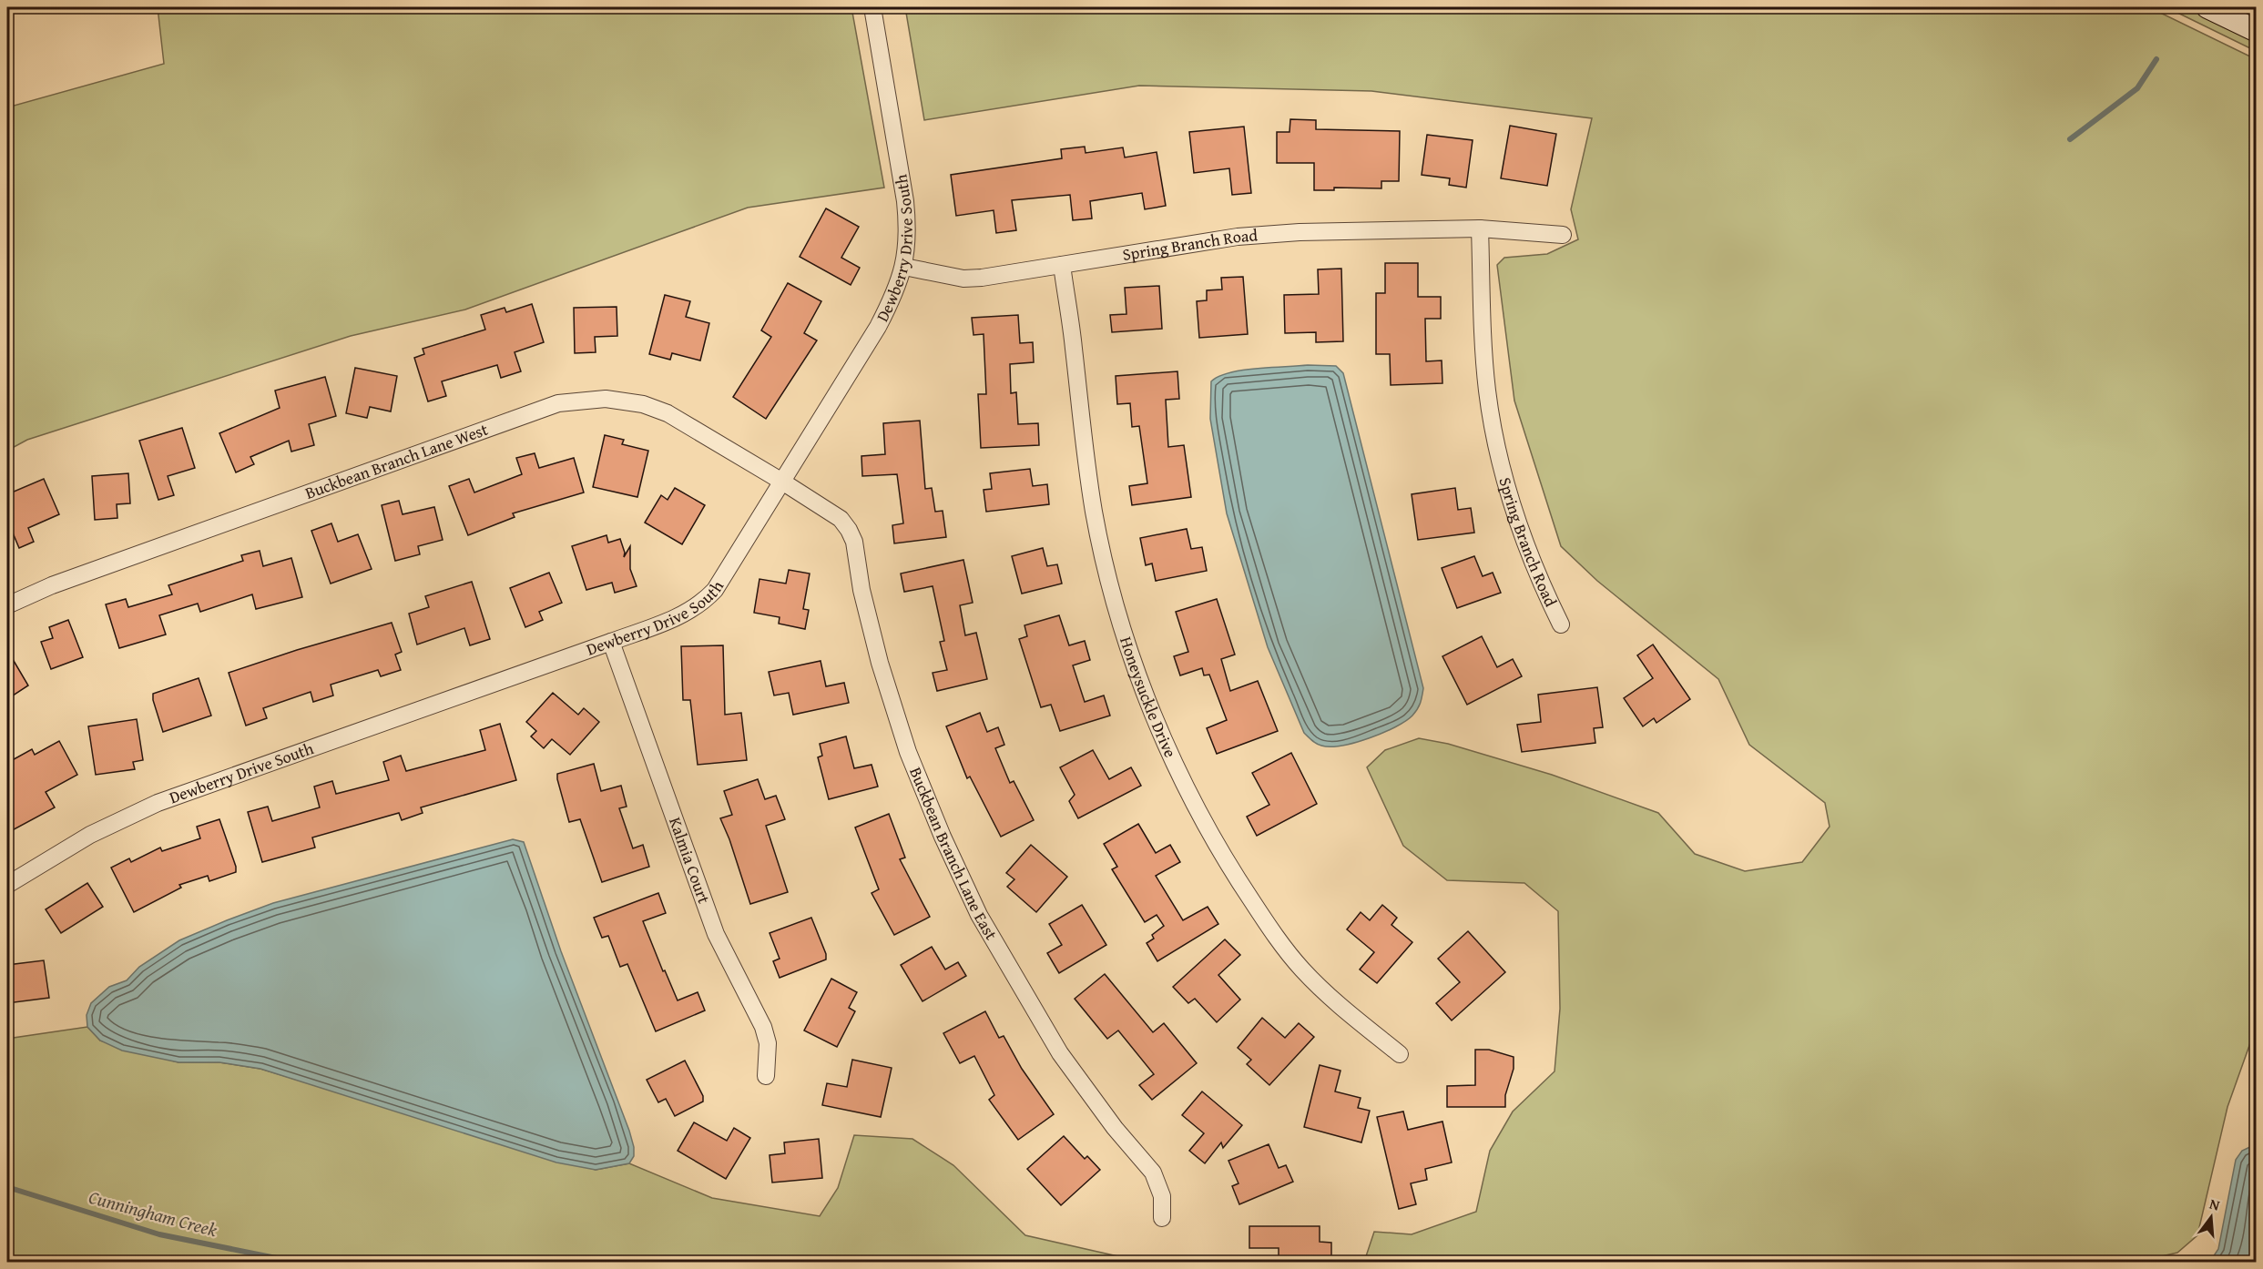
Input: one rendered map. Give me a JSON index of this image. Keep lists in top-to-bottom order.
{
  "streets": {
    "street": [
      "Spring Branch Road",
      "Dewberry Drive South",
      "Buckbean Branch Lane West",
      "Honeysuckle Drive",
      "Buckbean Branch Lane East",
      "Kalmia Court"
    ]
  },
  "crossings": [
    ["Spring Branch Road", "Dewberry Drive South"],
    ["Spring Branch Road", "Honeysuckle Drive"],
    ["Dewberry Drive South", "Buckbean Branch Lane West"],
    ["Dewberry Drive South", "Buckbean Branch Lane East"],
    ["Dewberry Drive South", "Kalmia Court"],
    ["Buckbean Branch Lane West", "Buckbean Branch Lane East"]
  ],
  "water": ["Cunningham Creek"],
  "north": "top"
}
